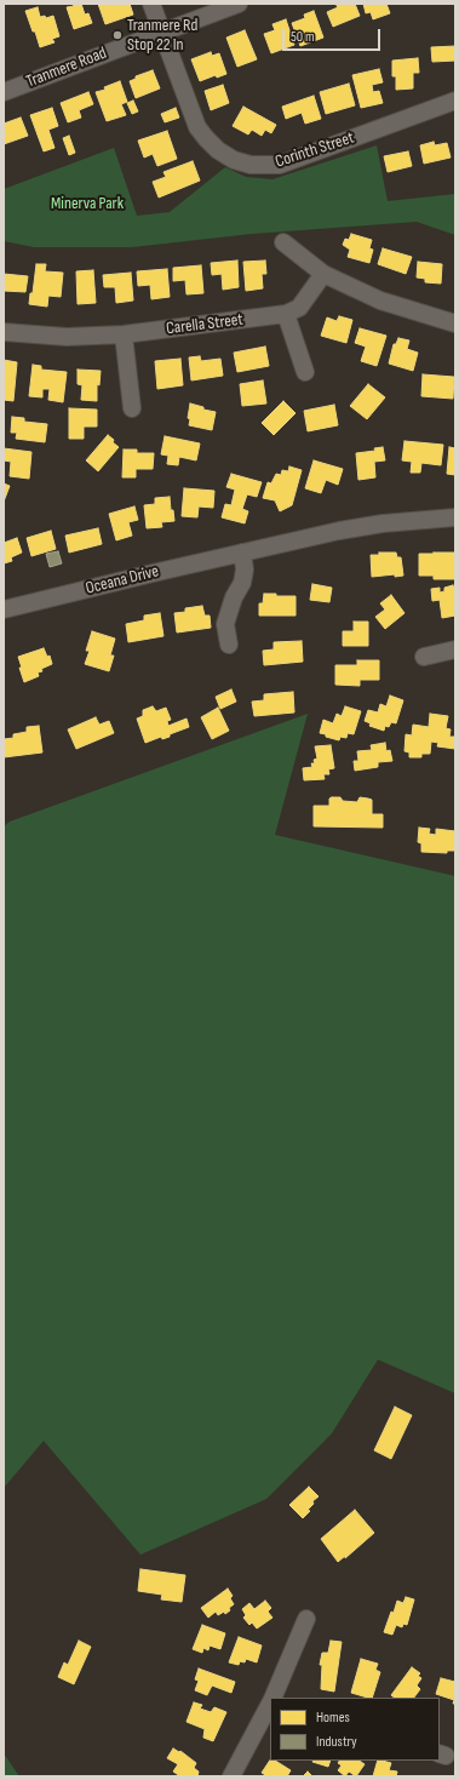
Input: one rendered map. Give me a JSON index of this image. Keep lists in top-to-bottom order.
{
  "streets": {
    "street": [
      "Tranmere Road",
      "Corinth Street",
      "Carella Street",
      "Oceana Drive"
    ]
  },
  "crossings": [
    ["Tranmere Road", "Corinth Street"]
  ],
  "parks": ["Minerva Park"],
  "places": ["Tranmere Rd Stop 22 In"],
  "legend": ["Homes", "Industry"],
  "scale_bar": "50 m"
}
